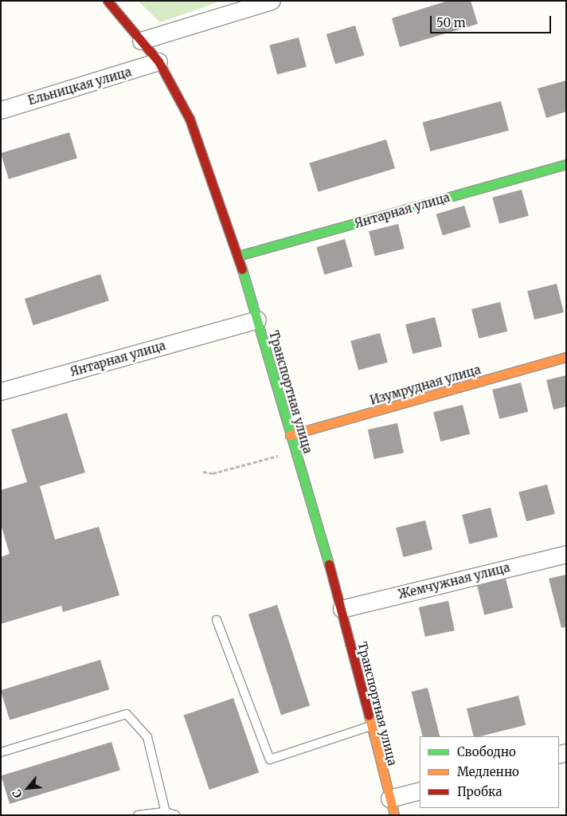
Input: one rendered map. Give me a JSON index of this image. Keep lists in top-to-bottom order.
{
  "streets": {
    "street": [
      "Ельницкая улица",
      "Янтарная улица",
      "Изумрудная улица",
      "Транспортная улица",
      "Жемчужная улица"
    ]
  },
  "crossings": [
    ["Ельницкая улица", "Транспортная улица"],
    ["Янтарная улица", "Транспортная улица"],
    ["Изумрудная улица", "Транспортная улица"],
    ["Транспортная улица", "Жемчужная улица"]
  ],
  "legend": ["Свободно", "Медленно", "Пробка"],
  "scale_bar": "50 m",
  "north": "bottom left"
}
